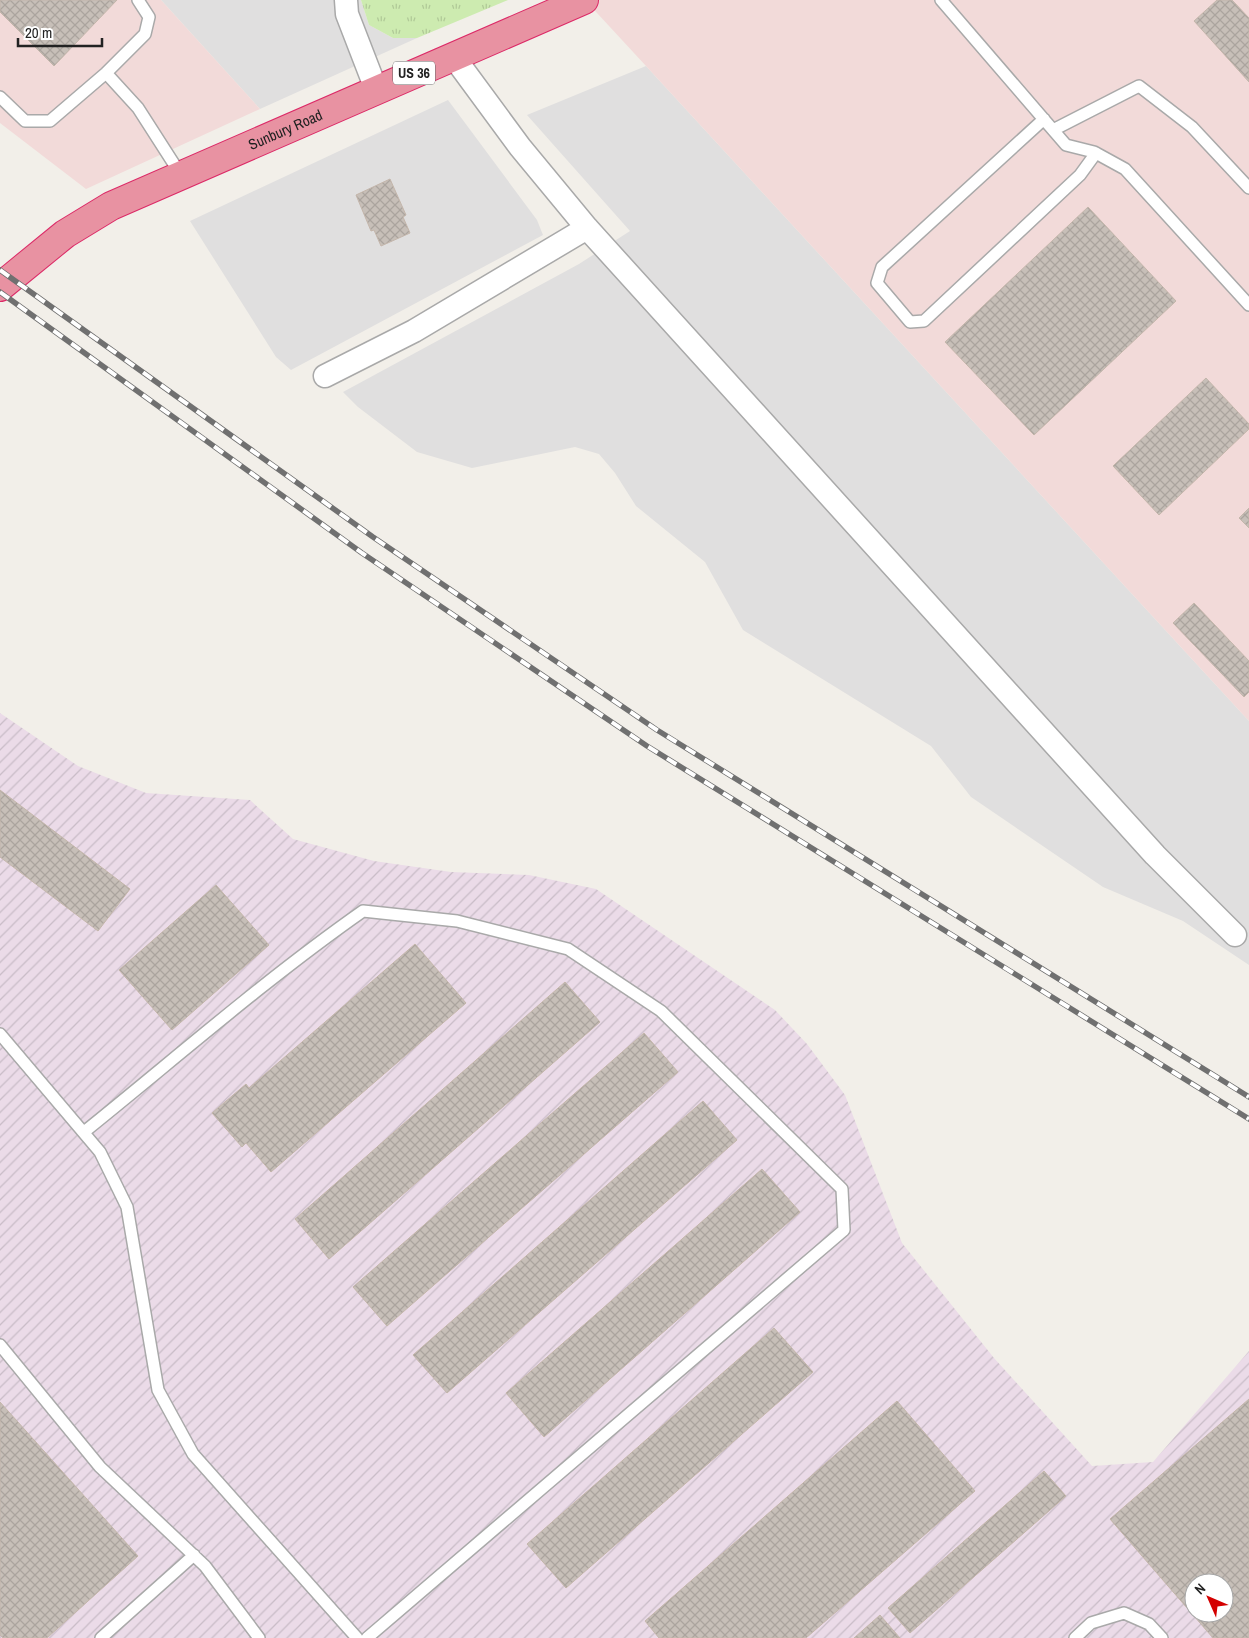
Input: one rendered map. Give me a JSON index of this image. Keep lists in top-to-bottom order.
{
  "streets": {
    "highway": ["US 36", "Sunbury Road"]
  },
  "scale_bar": "20 m",
  "north": "top left"
}
